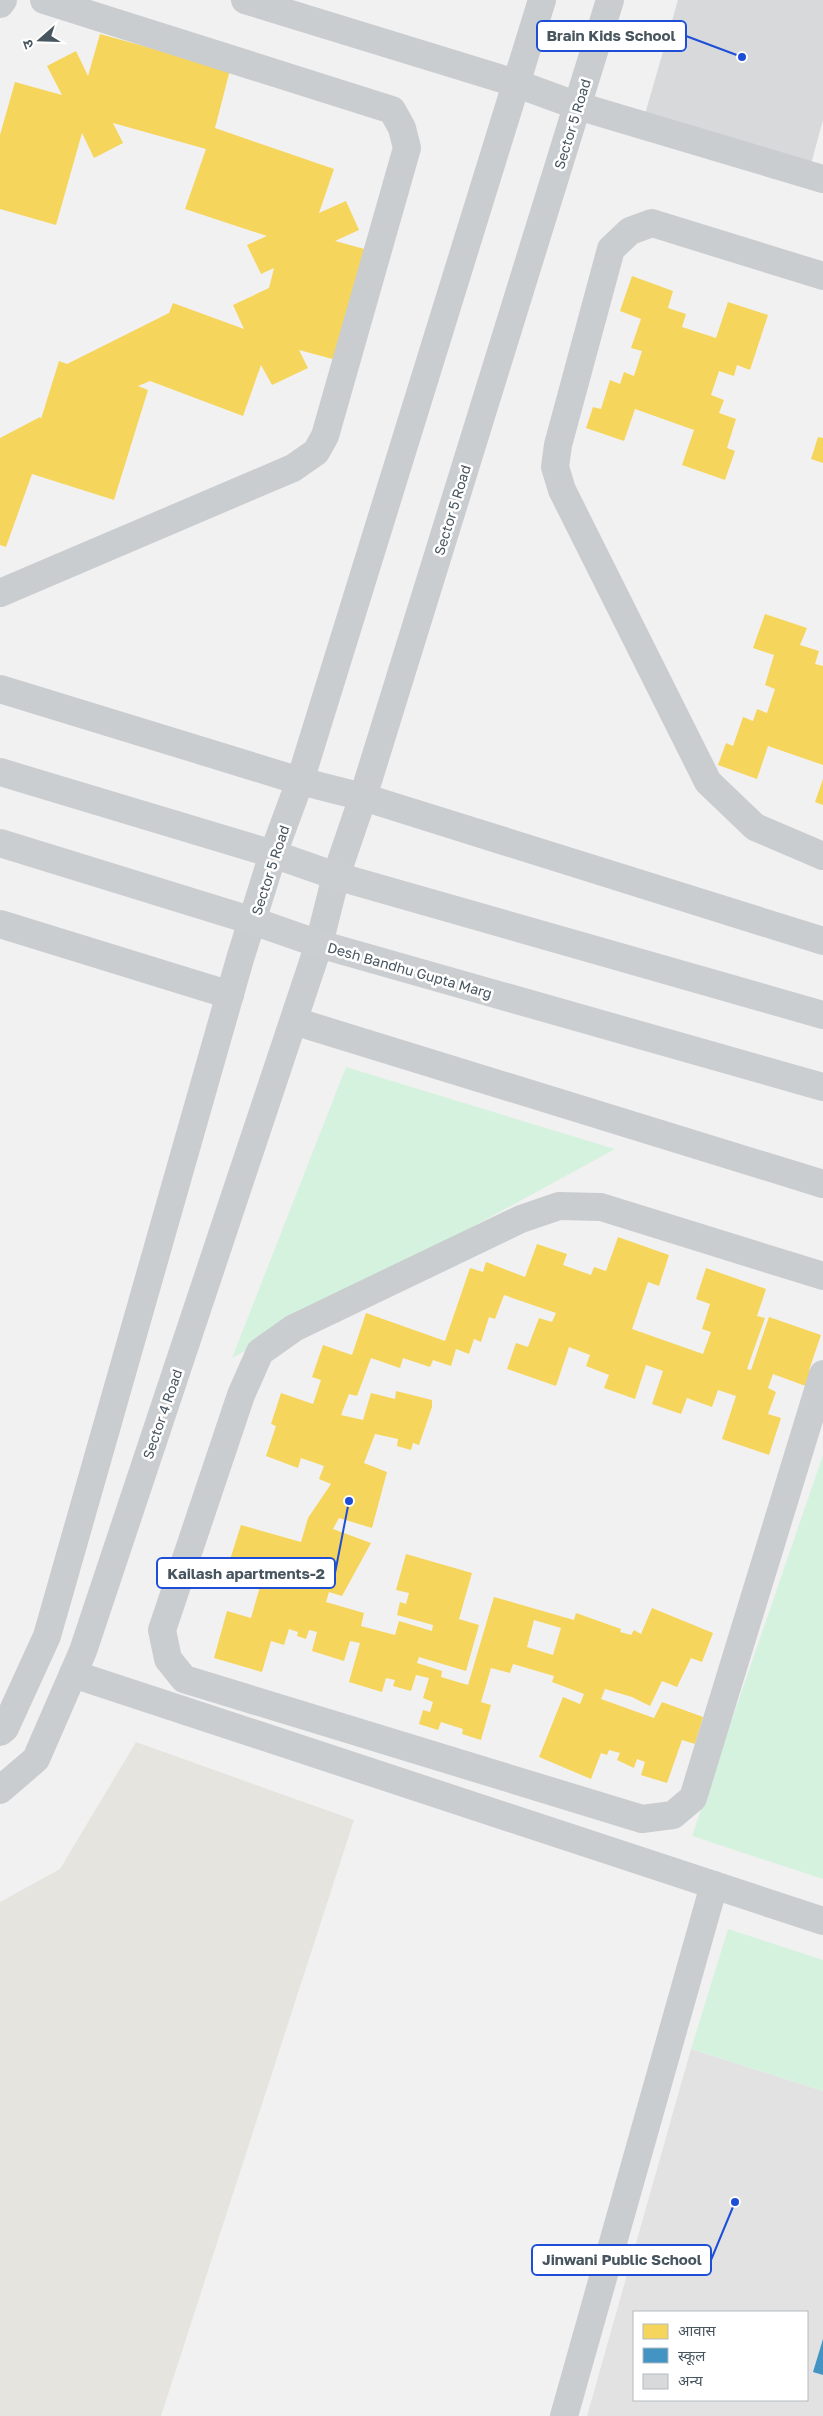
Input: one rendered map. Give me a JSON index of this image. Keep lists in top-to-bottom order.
{
  "streets": {
    "street": ["Sector 5 Road", "Desh Bandhu Gupta Marg", "Sector 4 Road"]
  },
  "crossings": [
    ["Sector 5 Road", "Desh Bandhu Gupta Marg"],
    ["Sector 5 Road", "Sector 4 Road"]
  ],
  "places": ["Brain Kids School", "Kailash apartments-2", "Jinwani Public School"],
  "legend": ["आवास", "स्कूल", "अन्य"],
  "north": "left"
}
